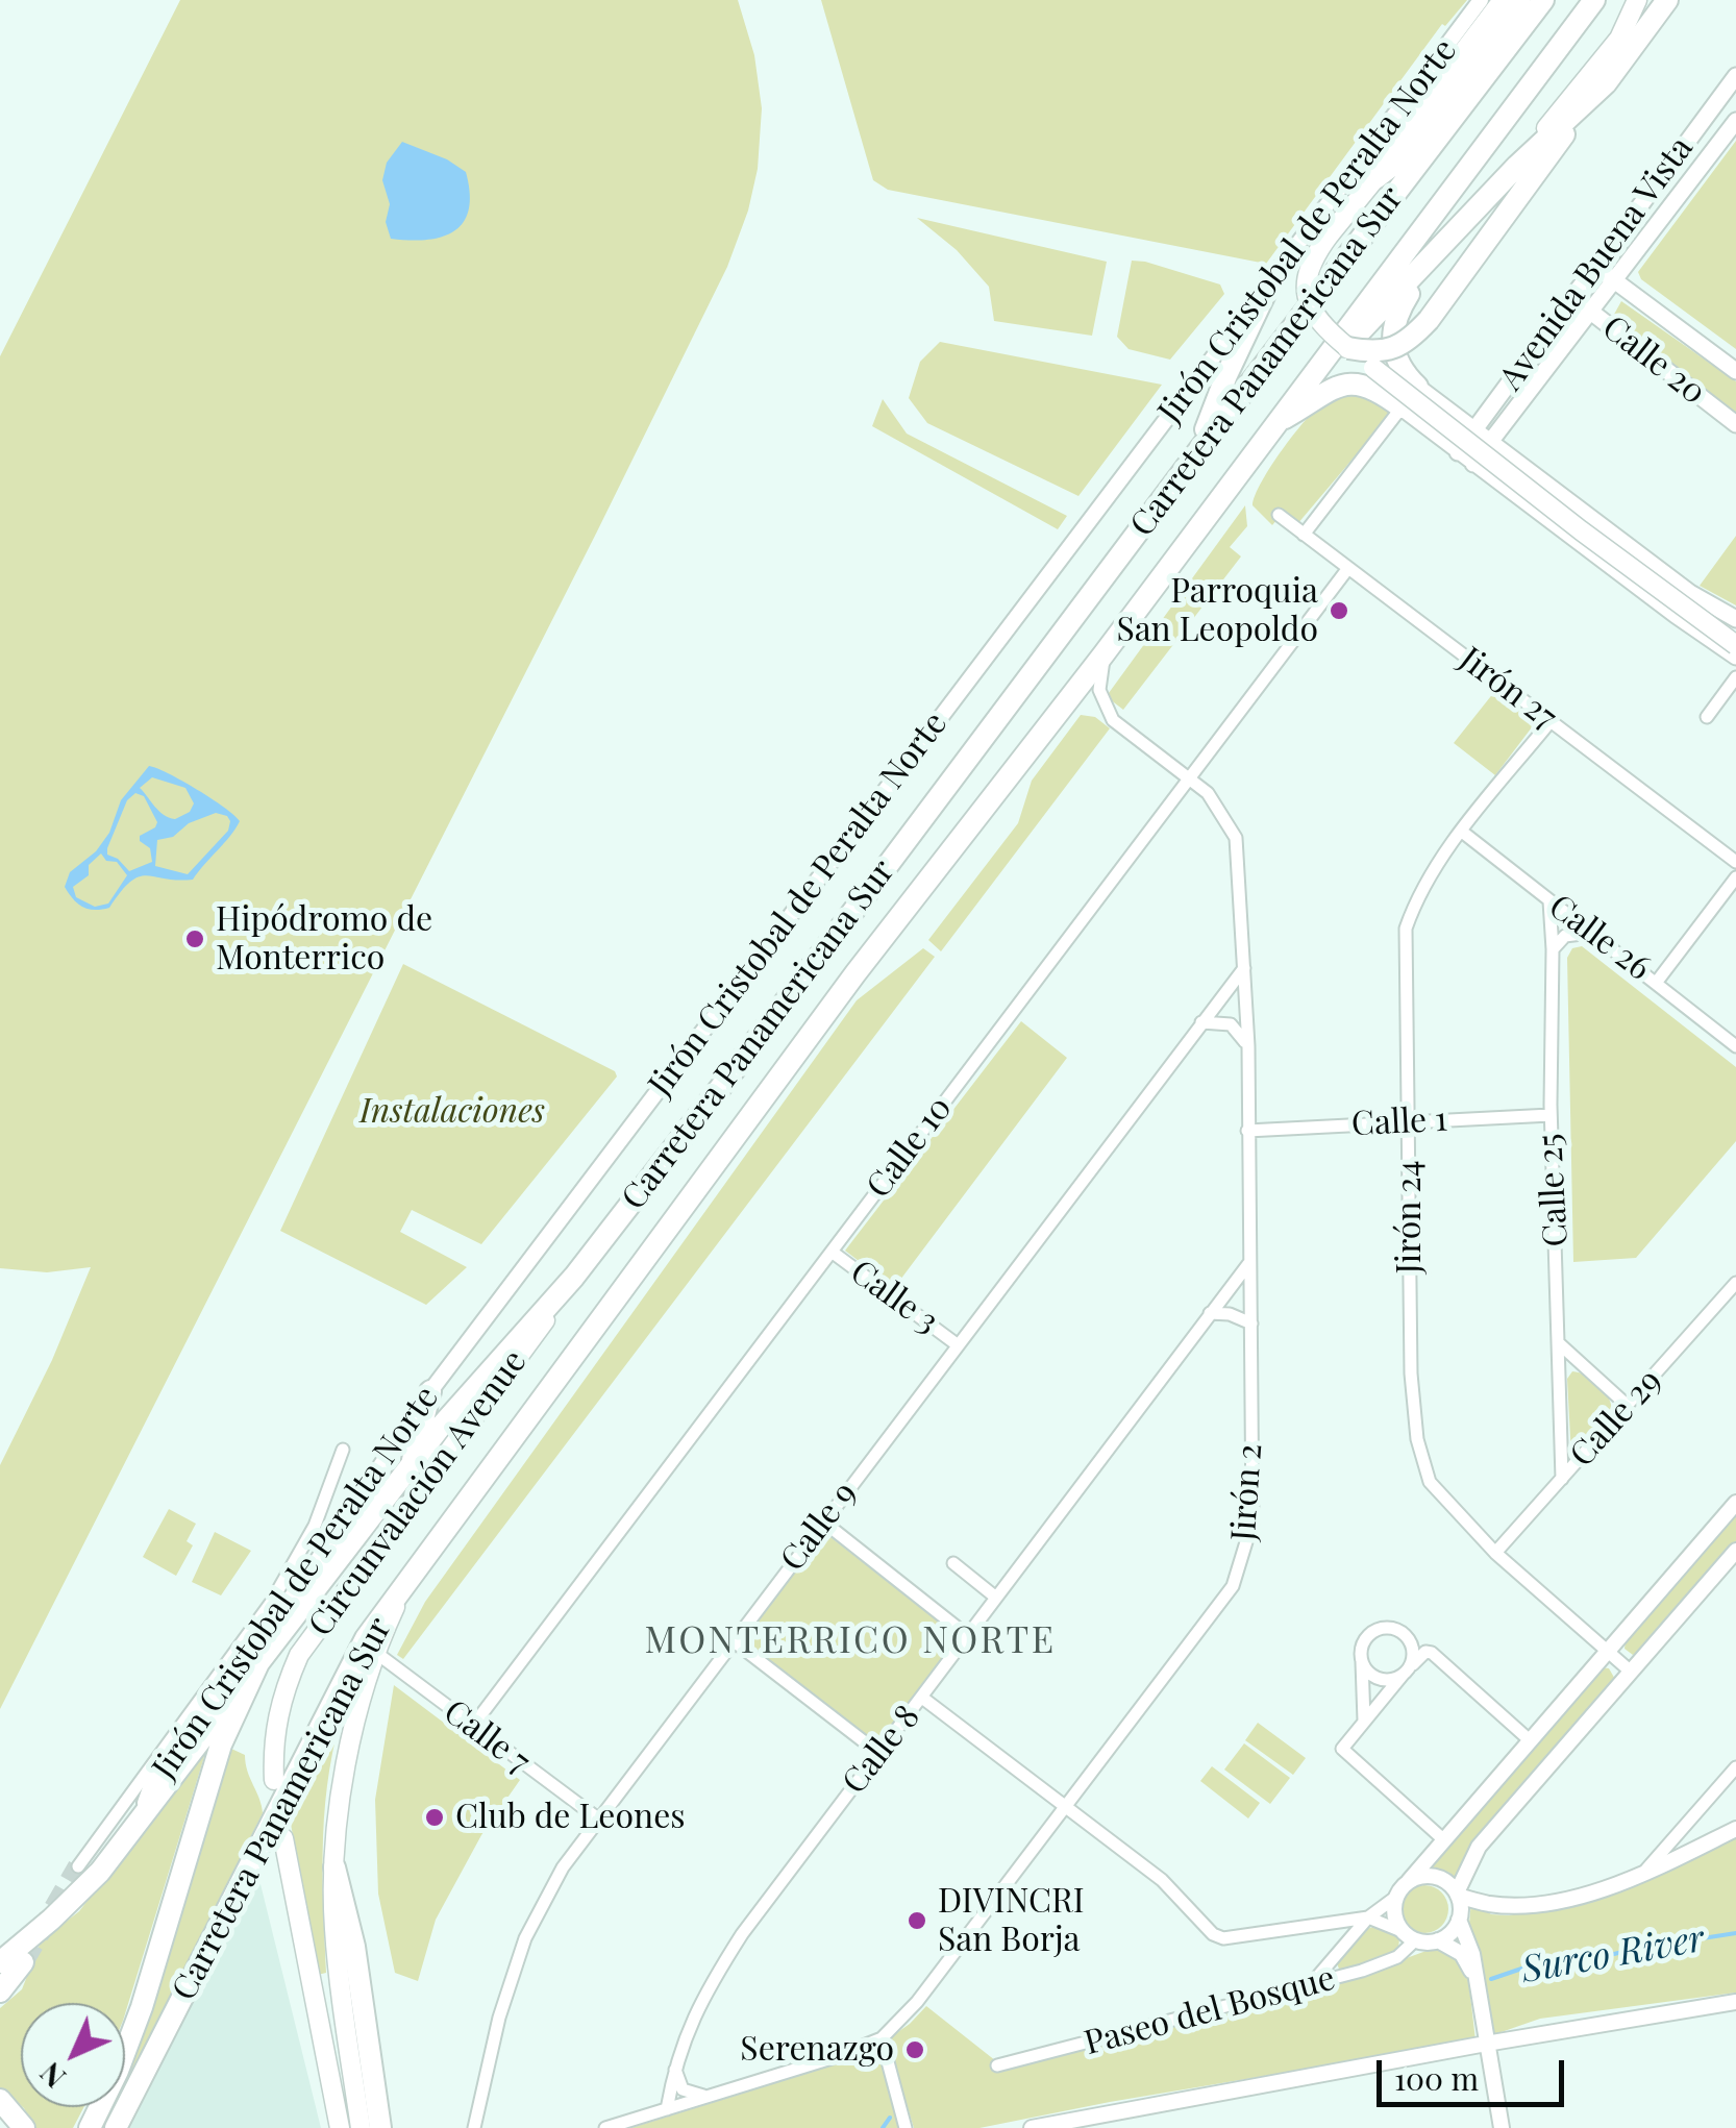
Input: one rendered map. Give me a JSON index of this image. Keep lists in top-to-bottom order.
{
  "streets": {
    "highway": ["Carretera Panamericana Sur"],
    "main road": ["Avenida Buena Vista", "Calle 20", "Circunvalación Avenue"],
    "street": [
      "Jirón Cristobal de Peralta Norte",
      "Jirón 27",
      "Calle 26",
      "Calle 1",
      "Calle 10",
      "Calle 25",
      "Jirón 24",
      "Calle 3",
      "Calle 29",
      "Jirón 2",
      "Calle 9",
      "Calle 7",
      "Calle 8",
      "Paseo del Bosque"
    ]
  },
  "crossings": [
    ["Avenida Buena Vista", "Calle 20"],
    ["Carretera Panamericana Sur", "Jirón 2"],
    ["Carretera Panamericana Sur", "Circunvalación Avenue"],
    ["Jirón 27", "Calle 10"],
    ["Jirón 27", "Jirón 24"],
    ["Calle 26", "Calle 25"],
    ["Calle 26", "Jirón 24"],
    ["Calle 1", "Calle 25"],
    ["Calle 1", "Jirón 24"],
    ["Calle 1", "Jirón 2"],
    ["Calle 10", "Calle 3"],
    ["Calle 10", "Jirón 2"],
    ["Calle 10", "Calle 7"],
    ["Calle 25", "Calle 29"],
    ["Jirón 24", "Calle 29"],
    ["Calle 3", "Calle 9"],
    ["Jirón 2", "Calle 9"],
    ["Jirón 2", "Calle 8"],
    ["Circunvalación Avenue", "Calle 7"],
    ["Calle 9", "Calle 7"]
  ],
  "districts": ["MONTERRICO NORTE"],
  "water": ["Surco River"],
  "parks": ["Instalaciones"],
  "places": [
    "Parroquia San Leopoldo",
    "Hipódromo de Monterrico",
    "Club de Leones",
    "DIVINCRI San Borja",
    "Serenazgo"
  ],
  "scale_bar": "100 m",
  "north": "bottom left"
}
